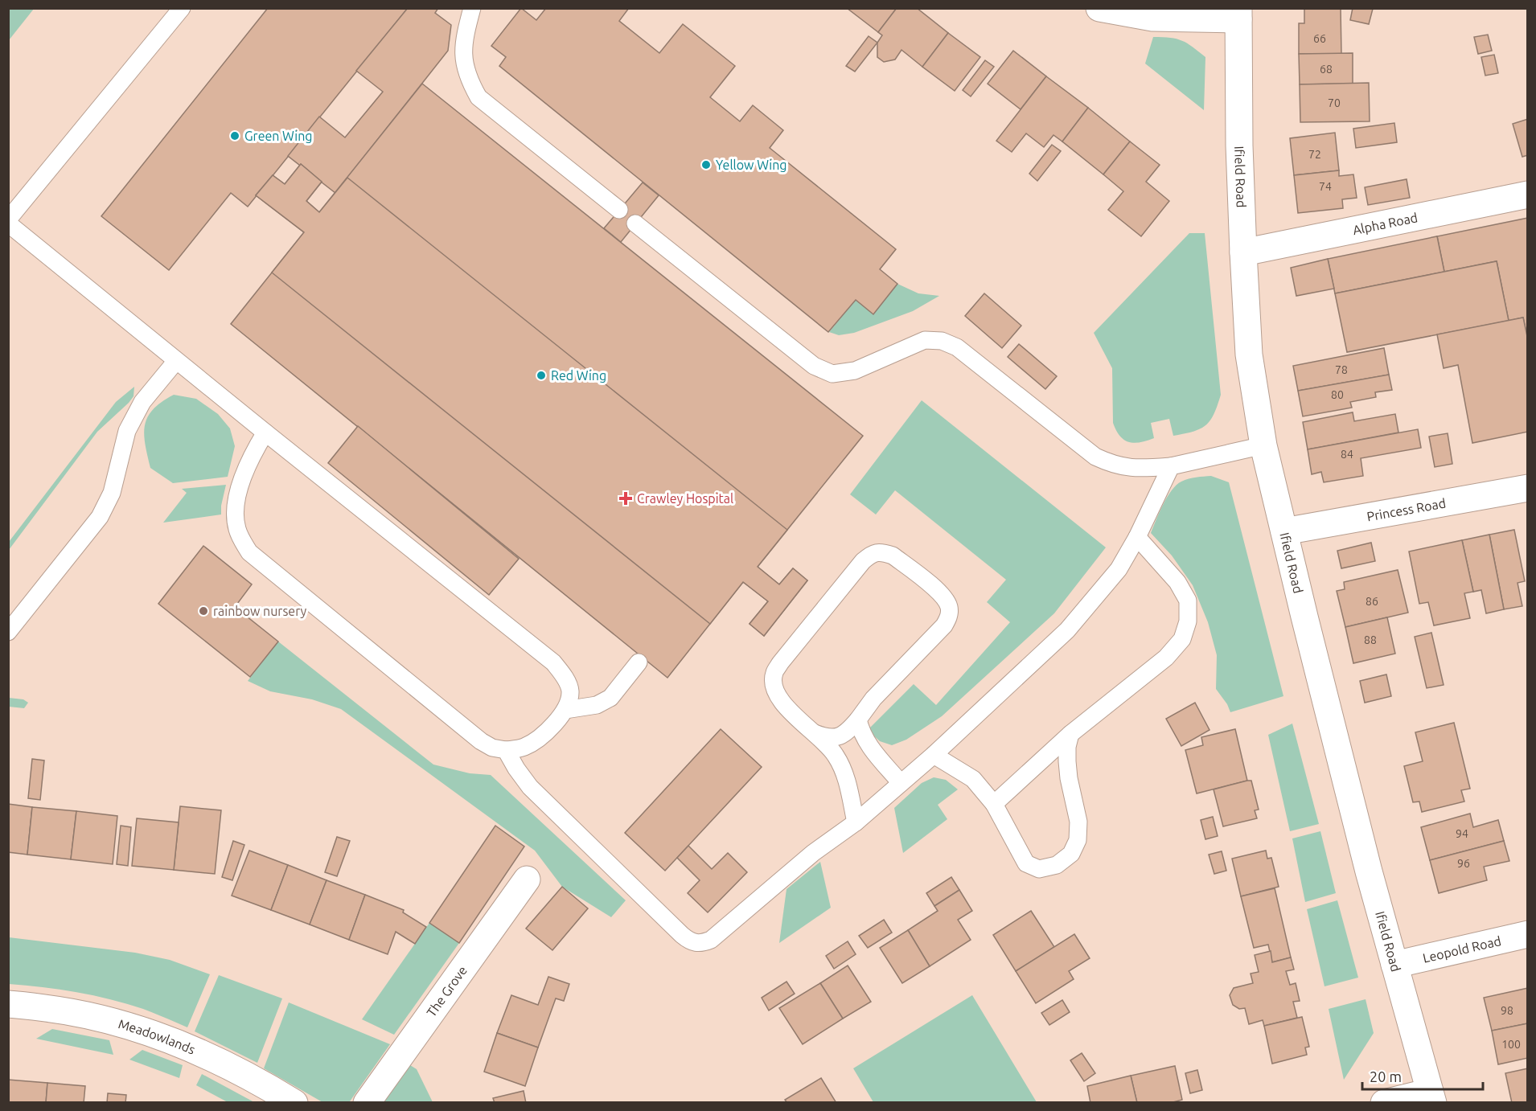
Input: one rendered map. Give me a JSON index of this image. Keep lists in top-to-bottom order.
{
  "streets": {
    "street": [
      "Ifield Road",
      "Alpha Road",
      "Princess Road",
      "Leopold Road",
      "The Grove",
      "Meadowlands"
    ]
  },
  "crossings": [
    ["Ifield Road", "Alpha Road"],
    ["Ifield Road", "Princess Road"],
    ["Ifield Road", "Leopold Road"]
  ],
  "places": {
    "other": [
      "Green Wing",
      "Yellow Wing",
      "Red Wing",
      "rainbow nursery"
    ],
    "health": ["Crawley Hospital"]
  },
  "house_numbers": [
    "66",
    "68",
    "70",
    "72",
    "74",
    "78",
    "80",
    "84",
    "86",
    "88",
    "94",
    "96",
    "98",
    "100"
  ],
  "scale_bar": "20 m"
}
